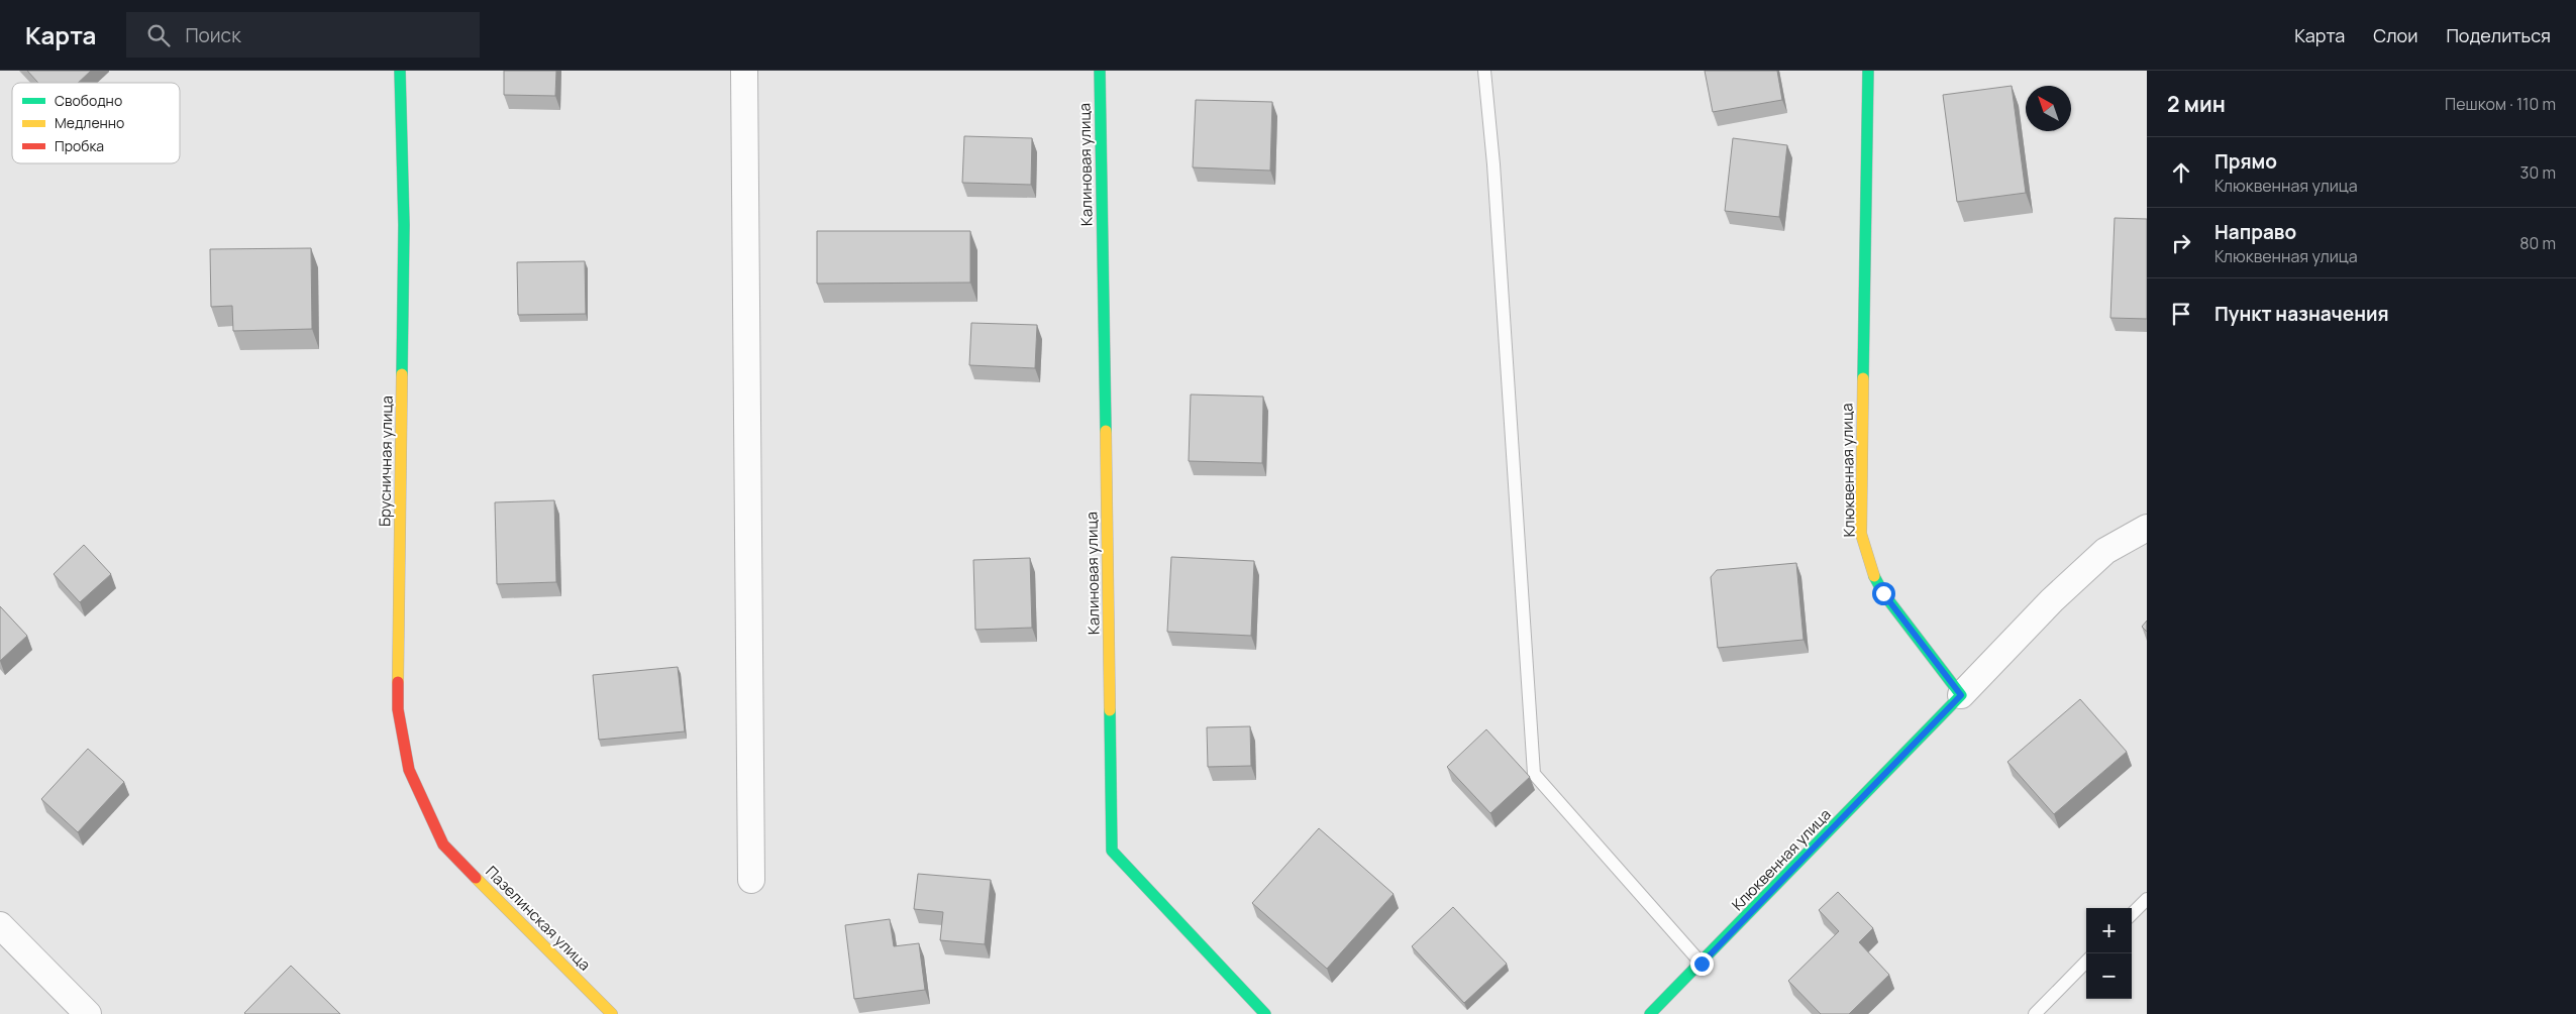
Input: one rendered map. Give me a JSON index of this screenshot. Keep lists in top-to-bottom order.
{
  "streets": {
    "street": [
      "Калиновая улица",
      "Брусничная улица",
      "Клюквенная улица",
      "Пазелинская улица"
    ]
  },
  "crossings": [
    ["Брусничная улица", "Пазелинская улица"]
  ],
  "legend": ["Свободно", "Медленно", "Пробка"],
  "north": "top left",
  "page": {
    "header": "Карта",
    "search": "Поиск",
    "nav": ["Карта", "Слои", "Поделиться"],
    "heading": ["2 мин", "Пешком · 110 m"],
    "list": [
      ["Прямо", "Клюквенная улица", "30 m"],
      ["Направо", "Клюквенная улица", "80 m"],
      "Пункт назначения"
    ],
    "map_buttons": ["+", "−"]
  }
}
